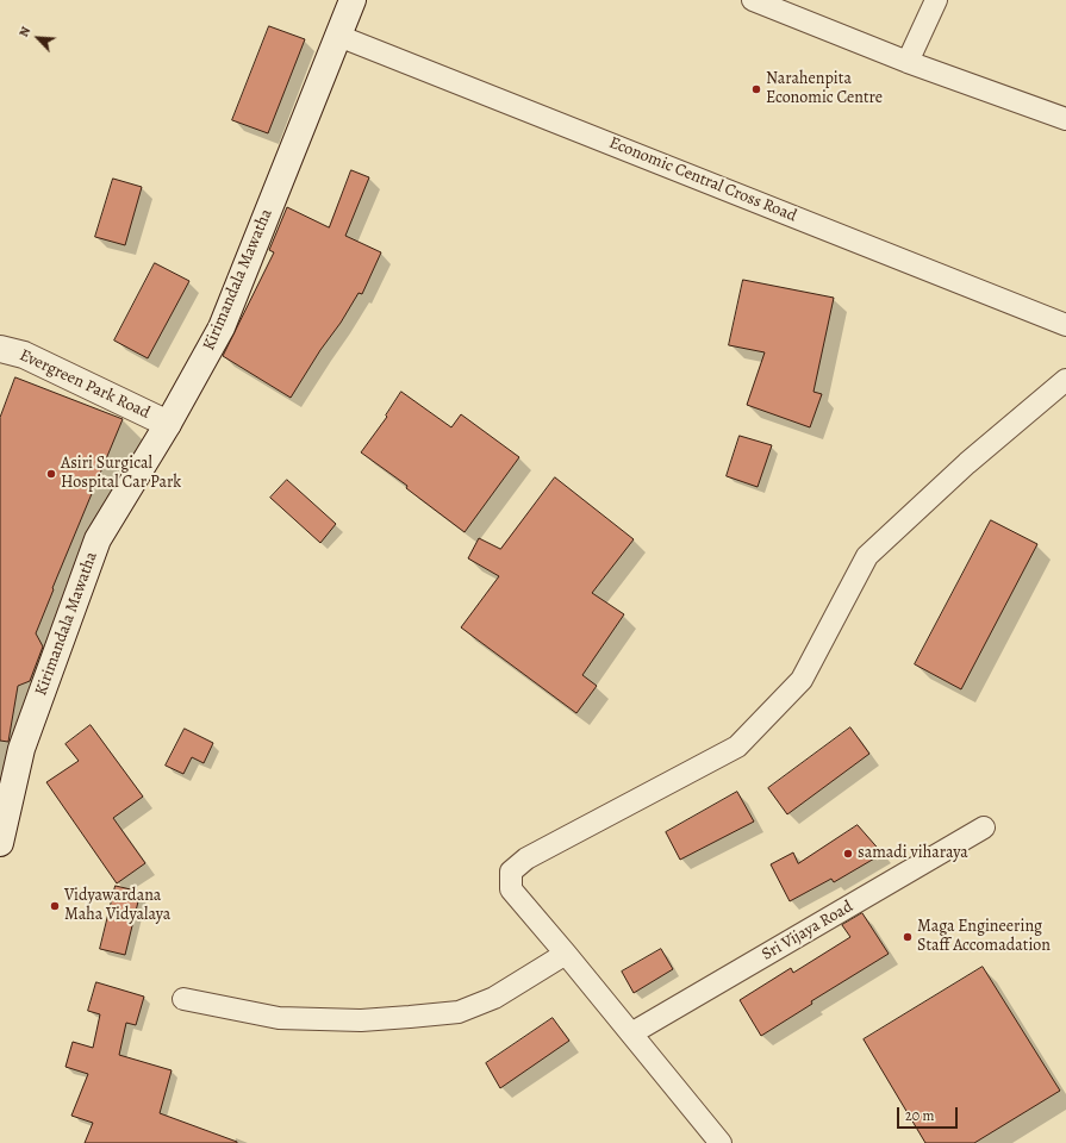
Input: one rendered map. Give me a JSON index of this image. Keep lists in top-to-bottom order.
{
  "streets": {
    "main road": ["Kirimandala Mawatha", "Evergreen Park Road"],
    "street": ["Economic Central Cross Road", "Sri Vijaya Road"]
  },
  "crossings": [
    ["Economic Central Cross Road", "Kirimandala Mawatha"],
    ["Kirimandala Mawatha", "Evergreen Park Road"]
  ],
  "places": [
    "Narahenpita Economic Centre",
    "Asiri Surgical Hospital Car Park",
    "samadi viharaya",
    "Vidyawardana Maha Vidyalaya",
    "Maga Engineering Staff Accomadation"
  ],
  "scale_bar": "20 m",
  "north": "top left"
}
